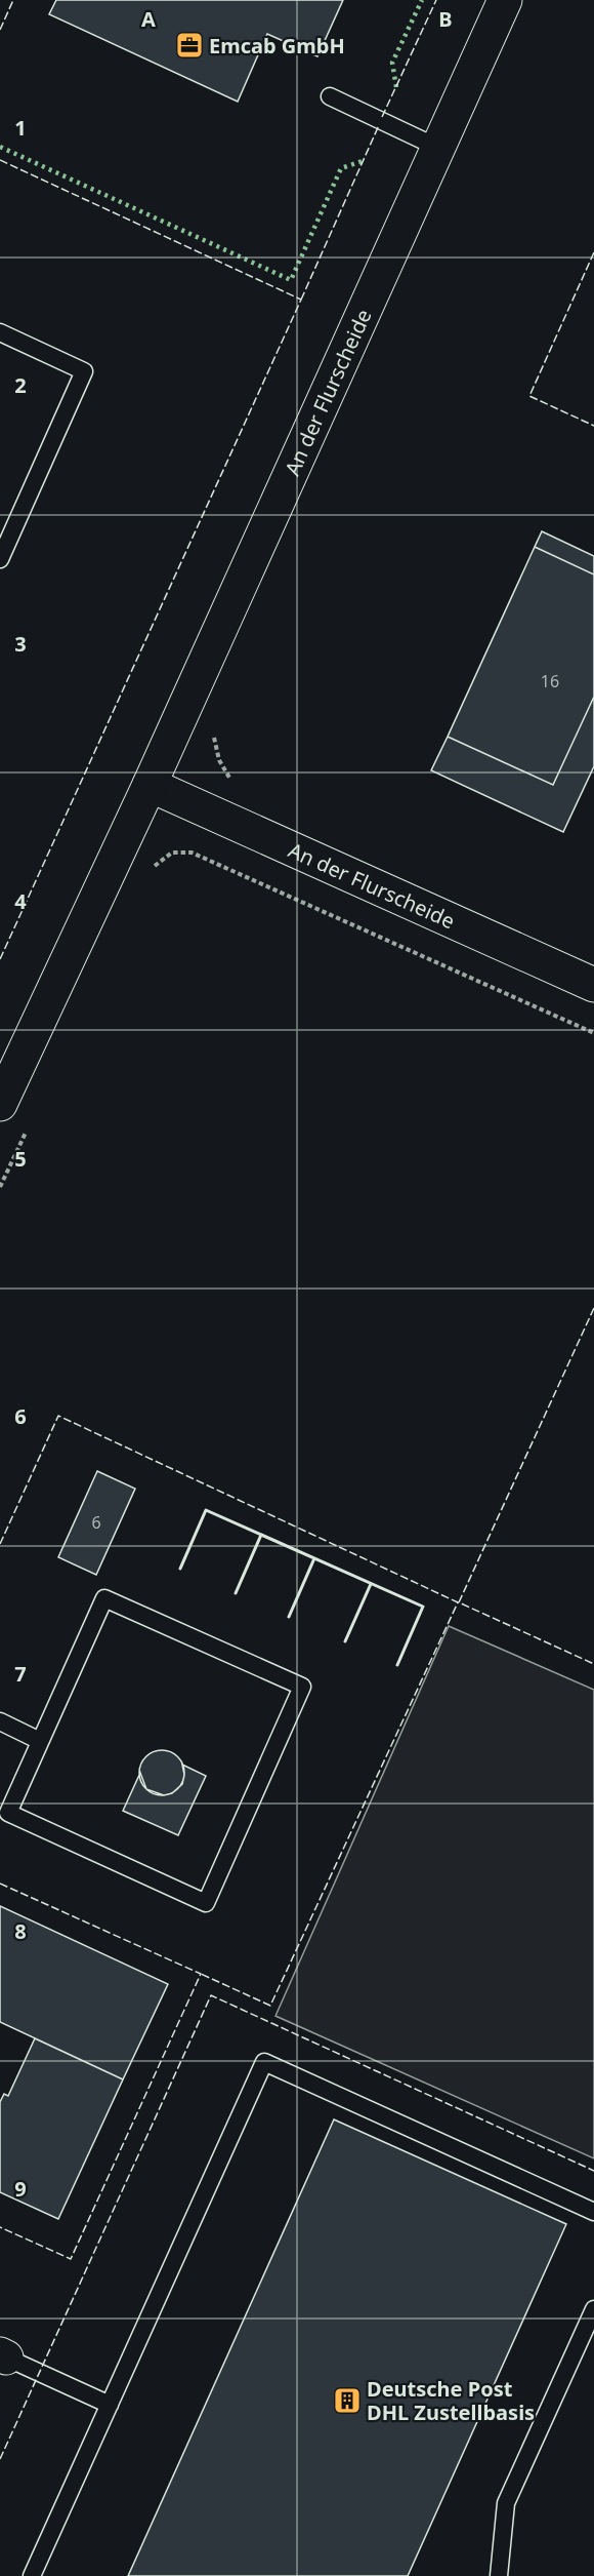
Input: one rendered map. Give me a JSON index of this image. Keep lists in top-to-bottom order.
{
  "streets": {
    "street": ["An der Flurscheide"]
  },
  "places": {
    "office": ["Emcab GmbH"],
    "building": ["Deutsche Post DHL Zustellbasis"]
  },
  "house_numbers": ["16", "6"],
  "grid": {
    "columns": ["A", "B"],
    "rows": [
      "1",
      "2",
      "3",
      "4",
      "5",
      "6",
      "7",
      "8",
      "9"
    ]
  }
}
